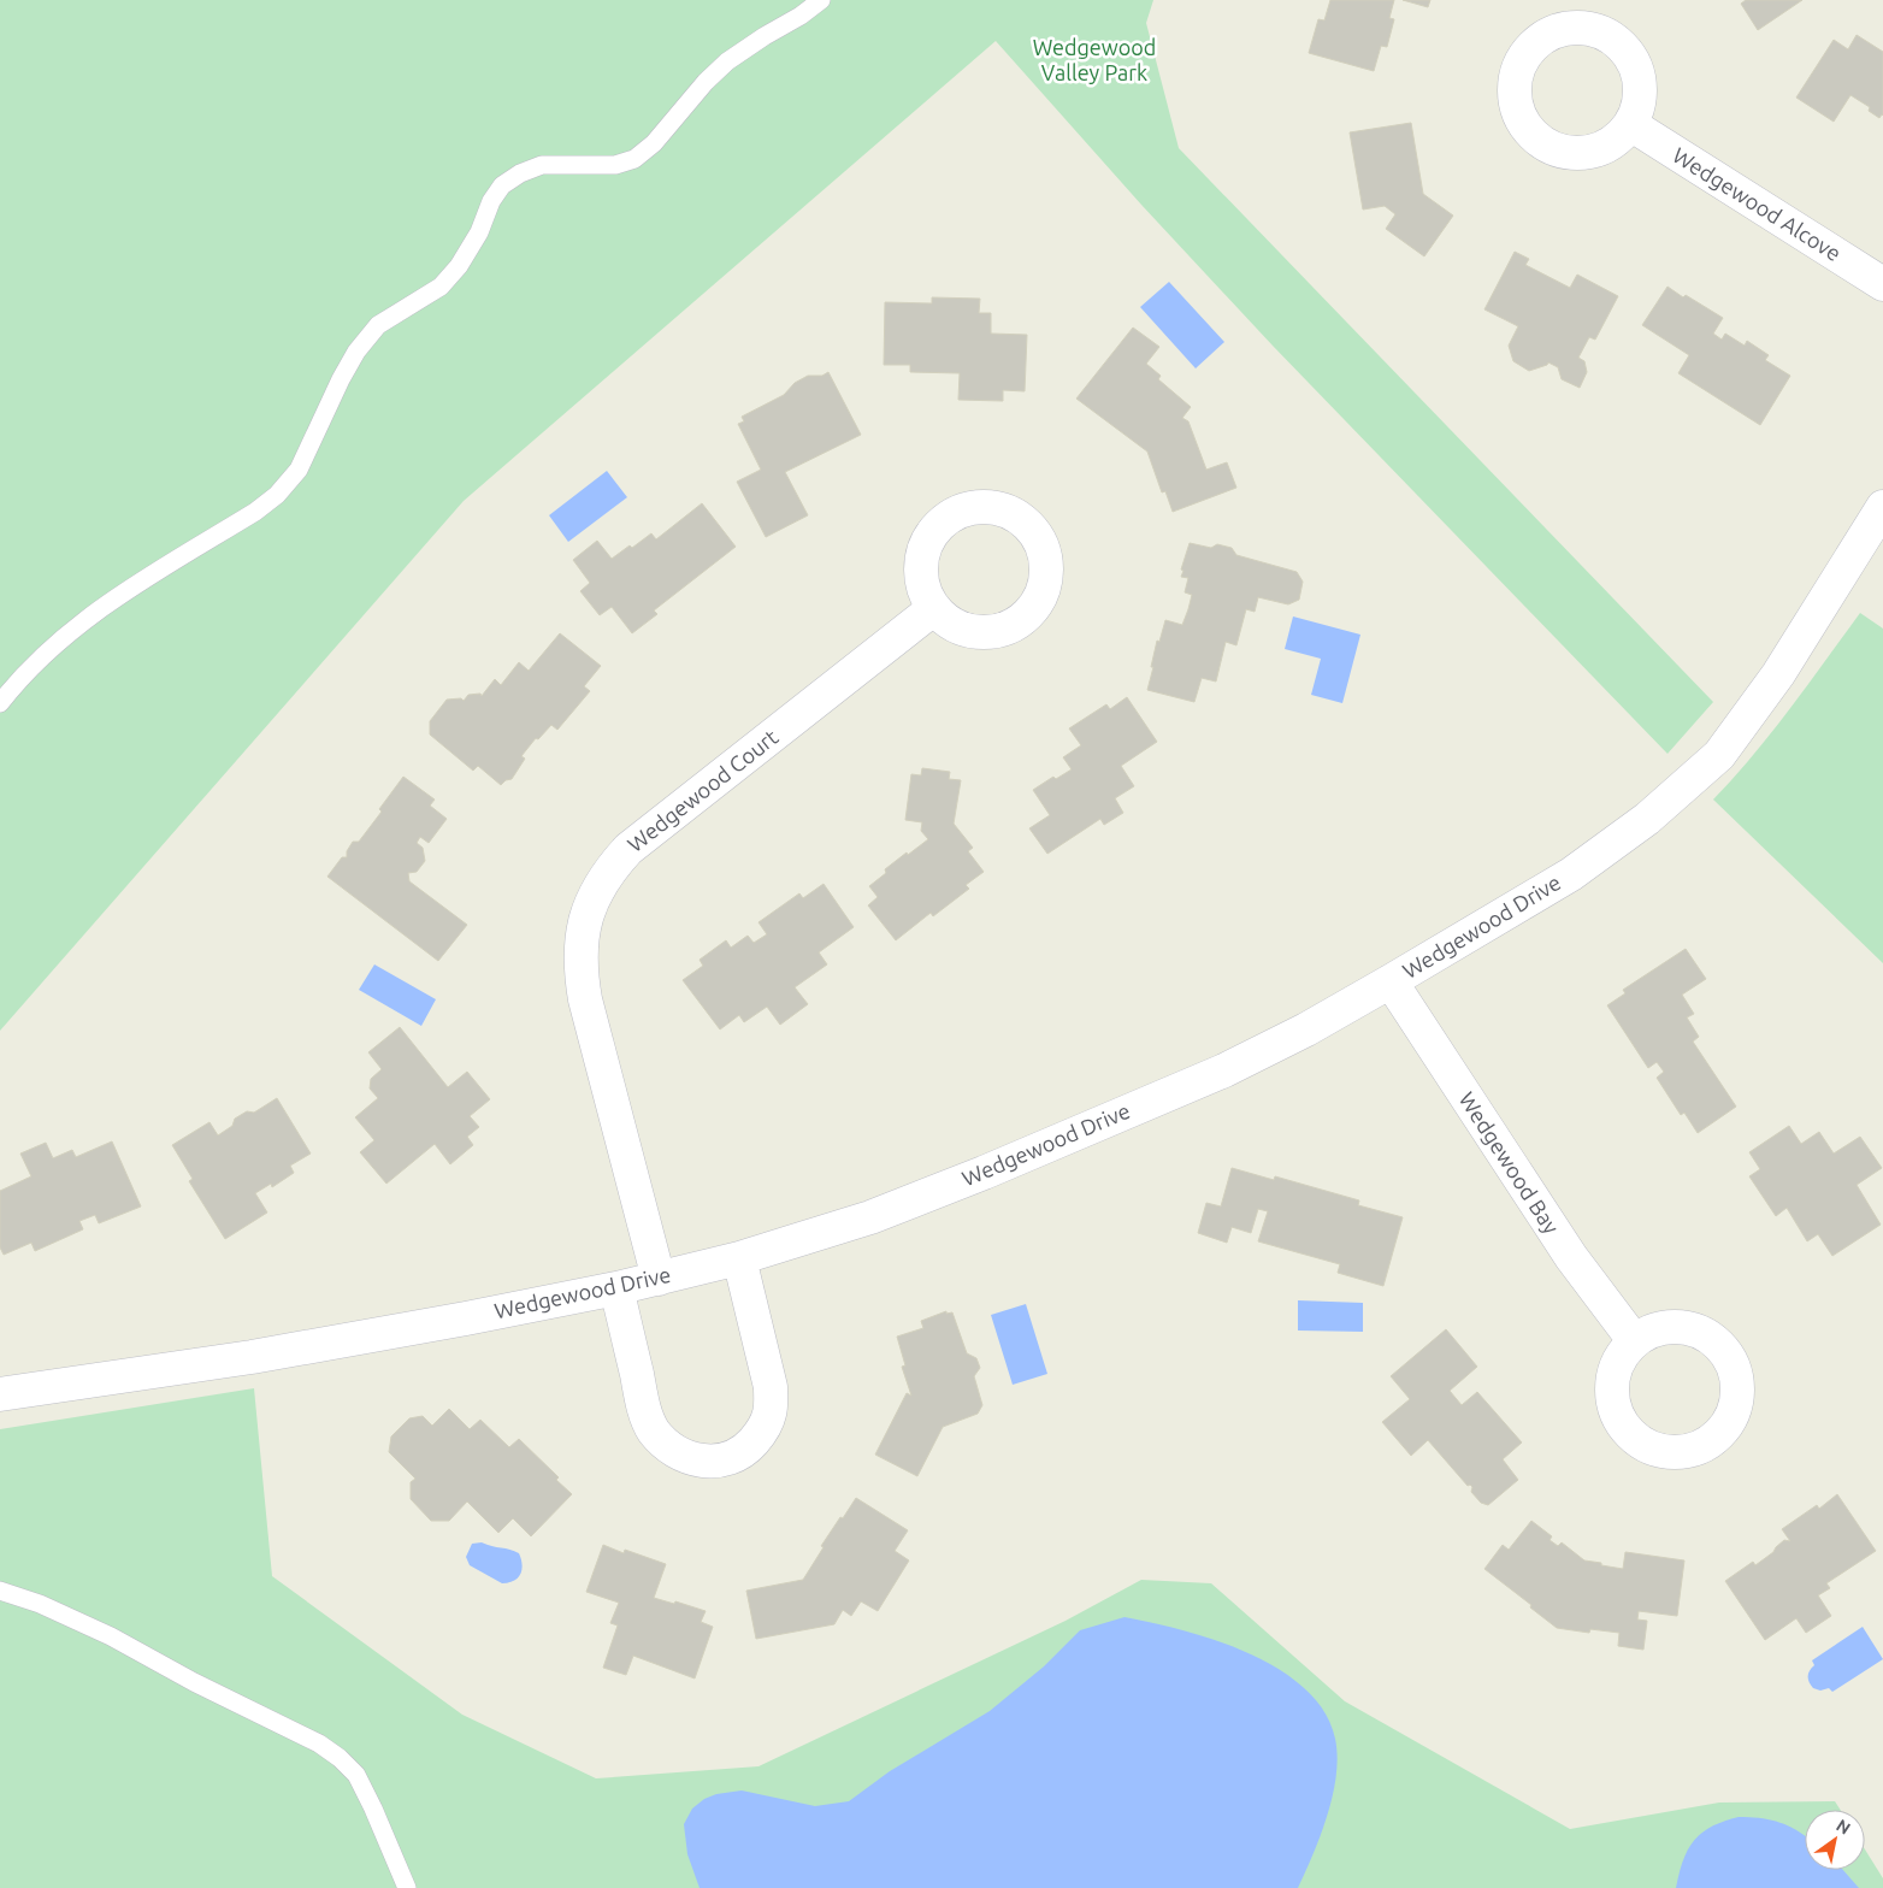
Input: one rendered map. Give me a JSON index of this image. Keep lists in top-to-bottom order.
{
  "streets": {
    "street": [
      "Wedgewood Alcove",
      "Wedgewood Court",
      "Wedgewood Drive",
      "Wedgewood Bay"
    ]
  },
  "crossings": [
    ["Wedgewood Court", "Wedgewood Drive"],
    ["Wedgewood Drive", "Wedgewood Bay"]
  ],
  "parks": ["Wedgewood Valley Park"],
  "north": "top right"
}
